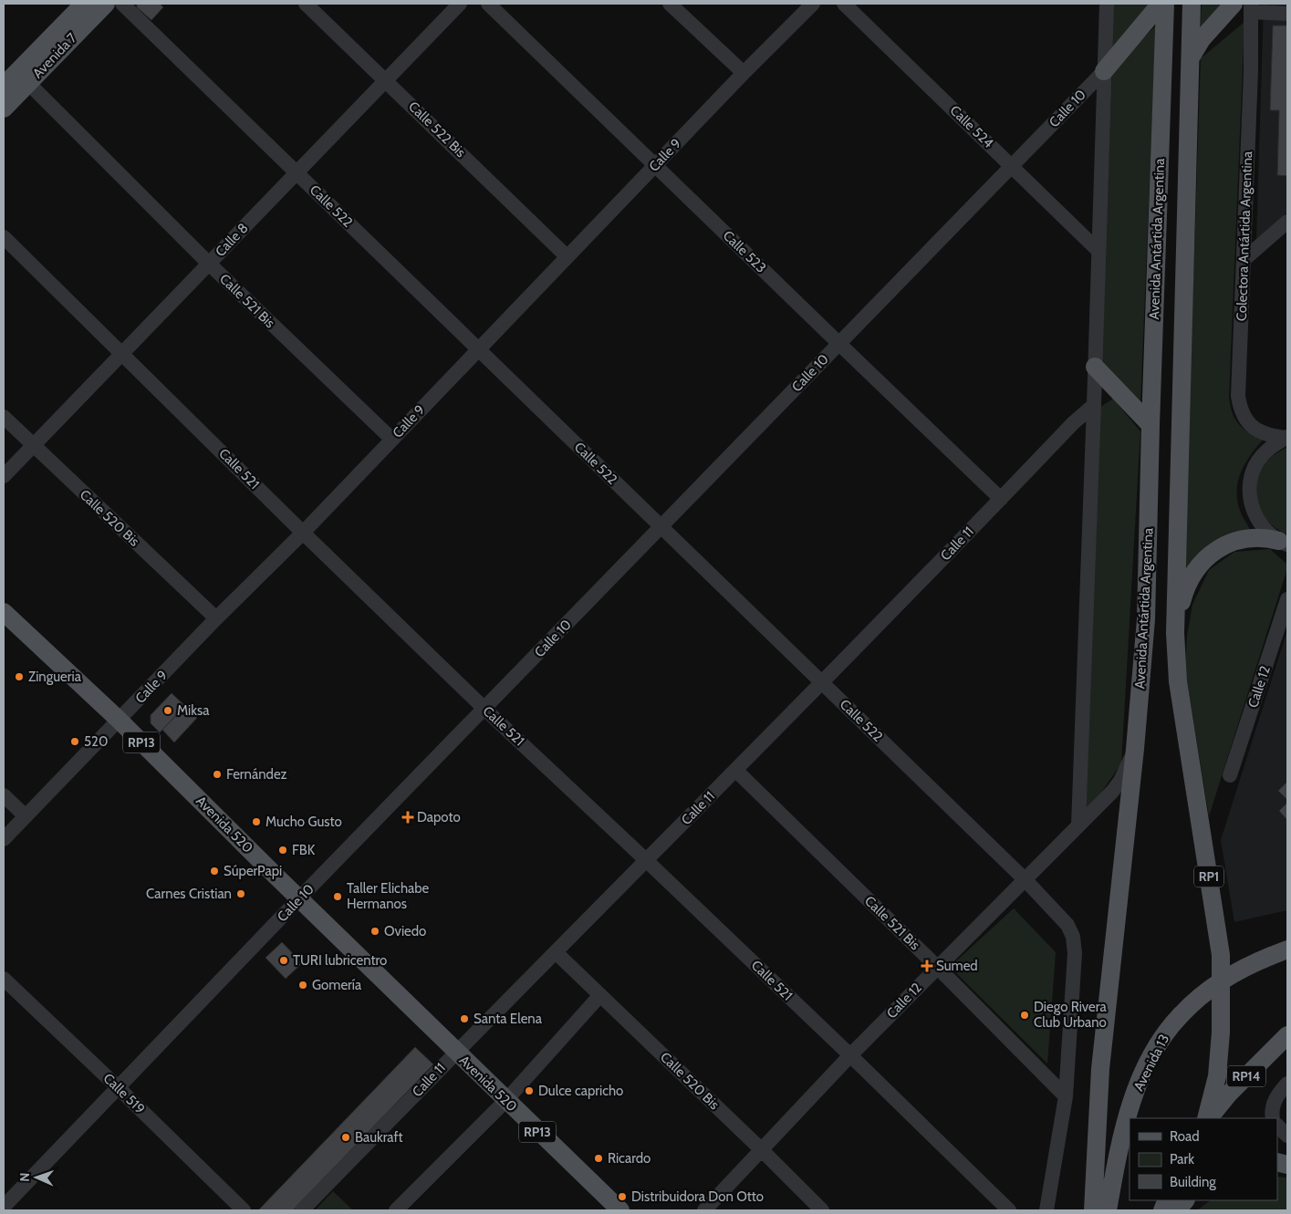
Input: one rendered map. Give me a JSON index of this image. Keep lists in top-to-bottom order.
{
  "streets": {
    "main road": [
      "Avenida 7",
      "Avenida Antártida Argentina",
      "RP13",
      "Avenida 520",
      "RP1",
      "Avenida 13",
      "RP14"
    ],
    "street": [
      "Calle 10",
      "Calle 524",
      "Calle 522 Bis",
      "Calle 9",
      "Calle 522",
      "Colectora Antártida Argentina",
      "Calle 8",
      "Calle 523",
      "Calle 521 Bis",
      "Calle 521",
      "Calle 520 Bis",
      "Calle 11",
      "Calle 12",
      "Calle 519"
    ]
  },
  "crossings": [
    ["Avenida 7", "Calle 521 Bis"],
    ["Calle 10", "Calle 524"],
    ["Calle 10", "Calle 522"],
    ["Calle 10", "Calle 523"],
    ["Calle 10", "Calle 521"],
    ["Calle 10", "Avenida 520"],
    ["Calle 10", "Calle 519"],
    ["Calle 522 Bis", "Calle 9"],
    ["Calle 522 Bis", "Calle 8"],
    ["Calle 9", "Calle 522"],
    ["Calle 9", "Calle 523"],
    ["Calle 9", "Calle 521 Bis"],
    ["Calle 9", "Calle 521"],
    ["Calle 9", "Calle 520 Bis"],
    ["Calle 9", "Avenida 520"],
    ["Calle 522", "Calle 8"],
    ["Calle 522", "Calle 521 Bis"],
    ["Calle 522", "Calle 11"],
    ["Calle 522", "Calle 12"],
    ["Avenida Antártida Argentina", "Calle 12"],
    ["Calle 8", "Calle 521 Bis"],
    ["Calle 8", "Calle 521"],
    ["Calle 8", "Calle 520 Bis"],
    ["Calle 523", "Calle 11"],
    ["Calle 521 Bis", "Calle 11"],
    ["Calle 521 Bis", "Calle 12"],
    ["Calle 521", "Calle 11"],
    ["Calle 521", "Calle 12"],
    ["Calle 520 Bis", "Calle 11"],
    ["Calle 520 Bis", "Calle 12"],
    ["Calle 11", "Avenida 520"]
  ],
  "places": {
    "other": [
      "Zingueria",
      "Miksa",
      "520",
      "Fernández",
      "Mucho Gusto",
      "FBK",
      "SúperPapi",
      "Carnes Cristian",
      "Taller Elichabe Hermanos",
      "Oviedo",
      "TURI lubricentro",
      "Gomería",
      "Diego Rivera Club Urbano",
      "Santa Elena",
      "Dulce capricho",
      "Baukraft",
      "Ricardo",
      "Distribuidora Don Otto"
    ],
    "health": ["Dapoto", "Sumed"]
  },
  "legend": ["Road", "Park", "Building"],
  "north": "left"
}
